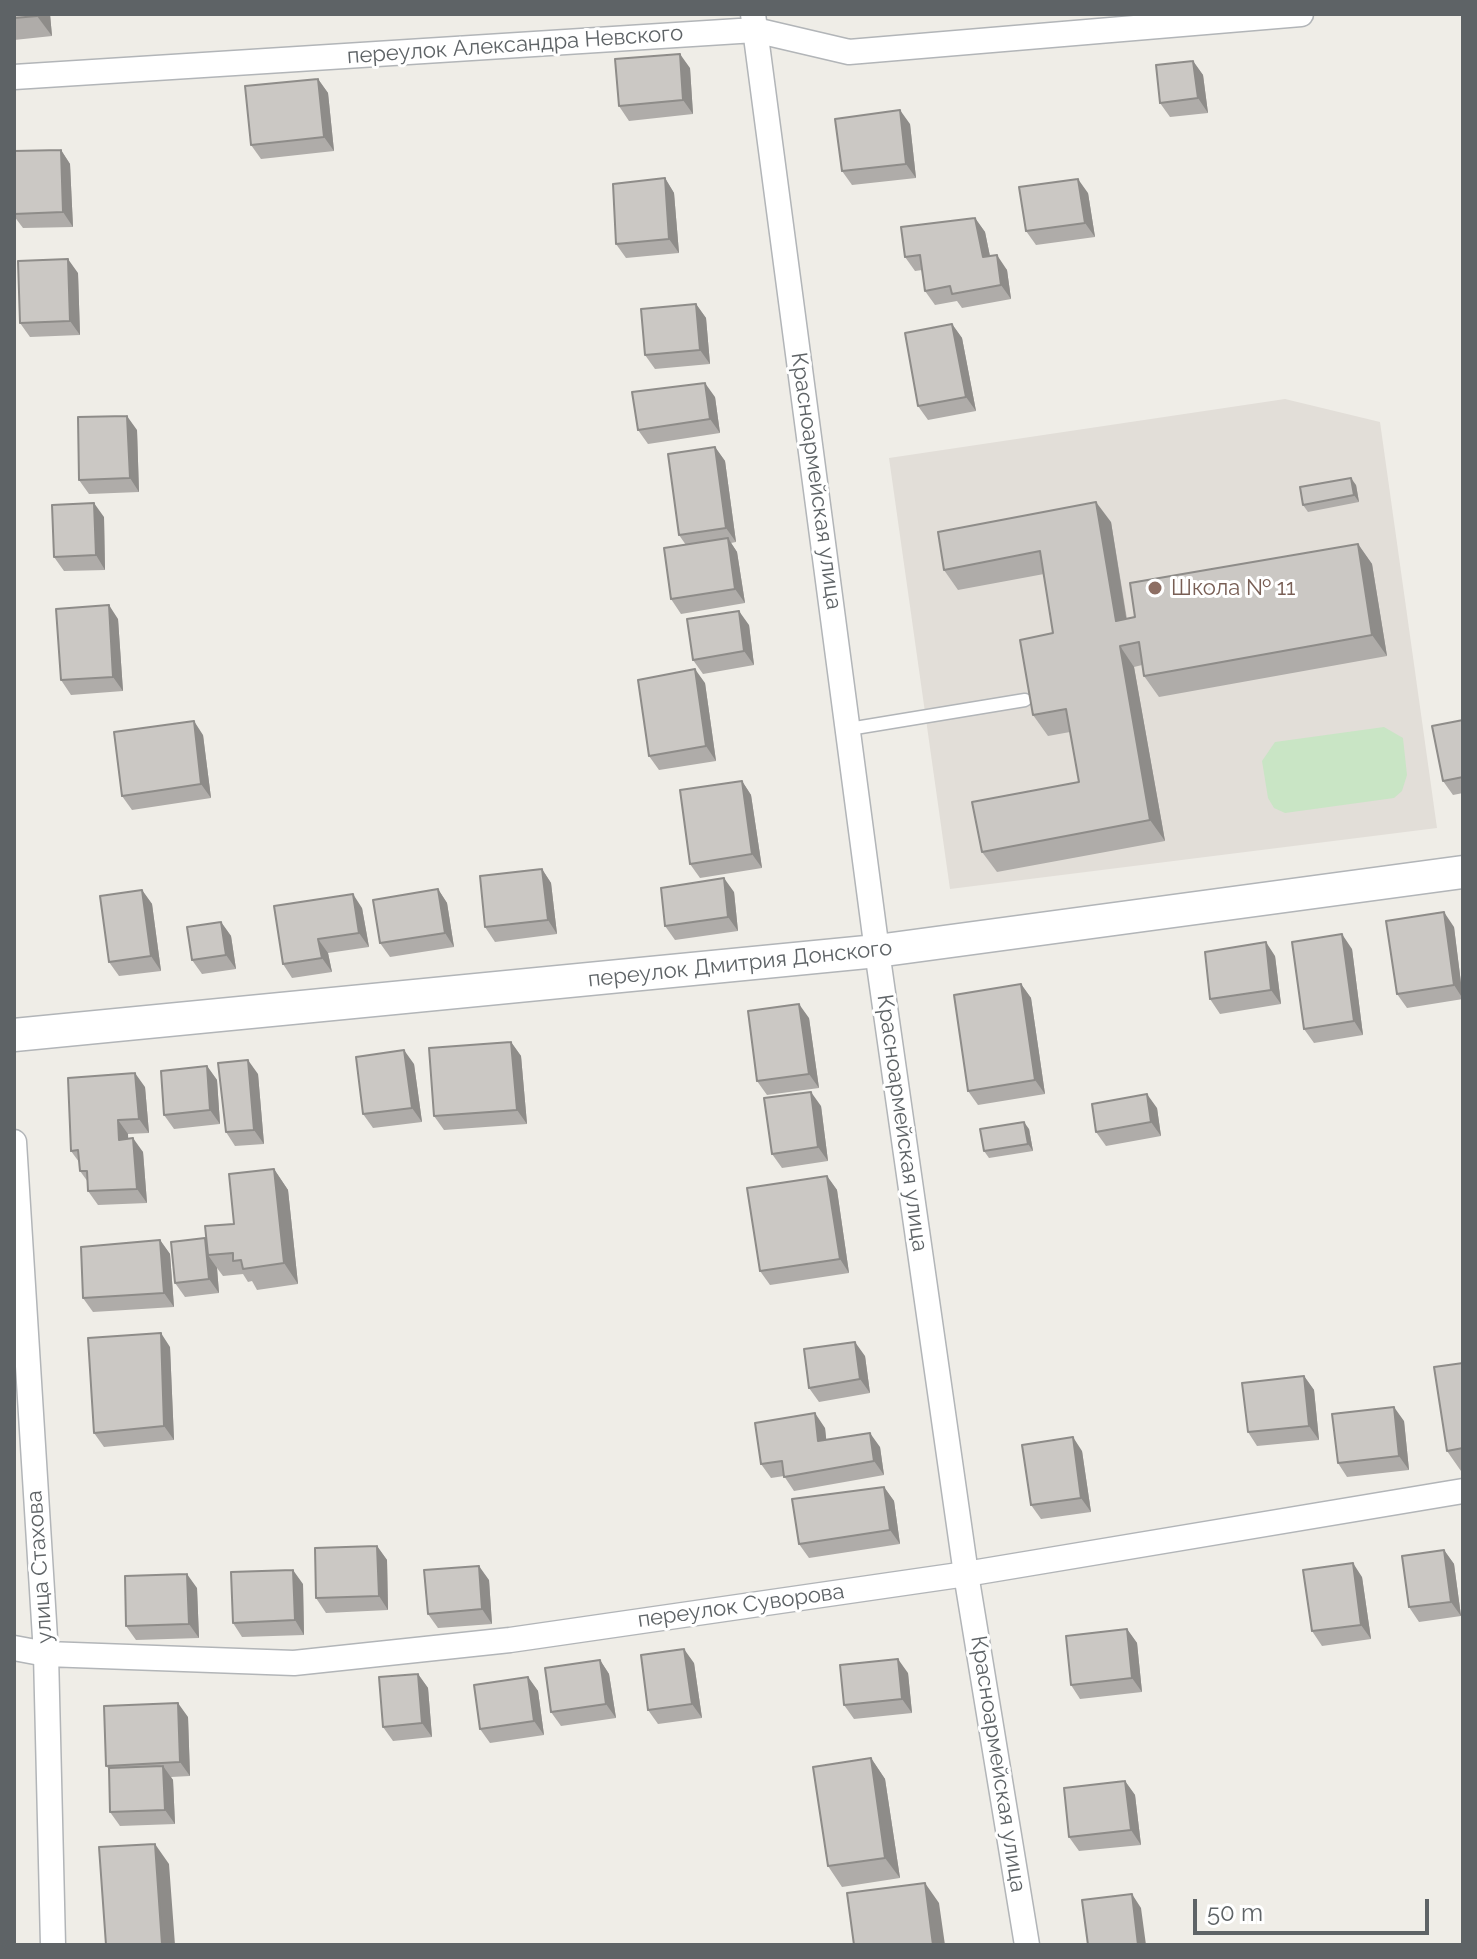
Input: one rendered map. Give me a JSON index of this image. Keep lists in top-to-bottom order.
{
  "streets": {
    "street": [
      "переулок Александра Невского",
      "Красноармейская улица",
      "переулок Дмитрия Донского",
      "улица Стахова",
      "переулок Суворова"
    ]
  },
  "crossings": [
    ["переулок Александра Невского", "Красноармейская улица"],
    ["Красноармейская улица", "переулок Дмитрия Донского"],
    ["Красноармейская улица", "переулок Суворова"],
    ["улица Стахова", "переулок Суворова"]
  ],
  "places": ["Школа № 11"],
  "scale_bar": "50 m"
}
